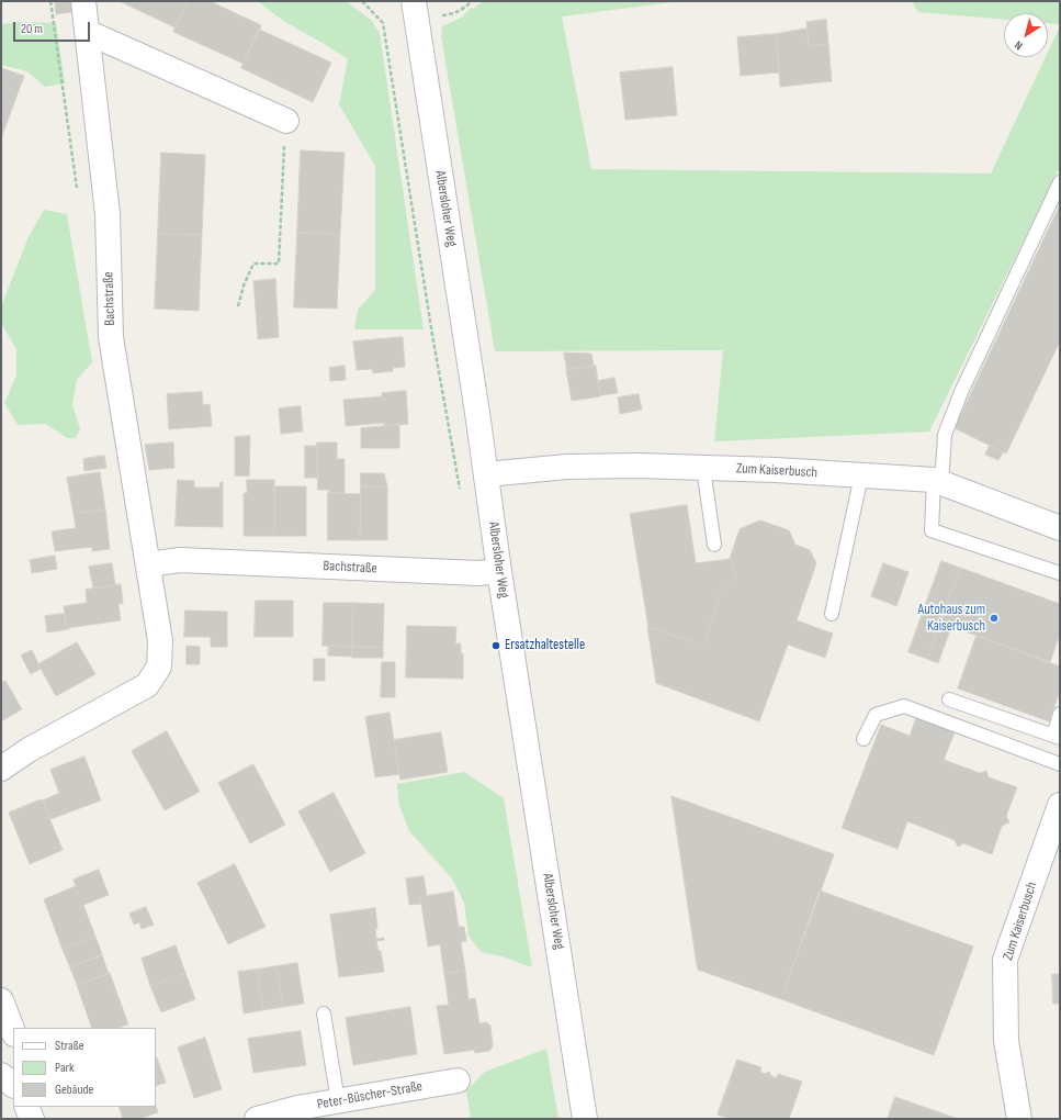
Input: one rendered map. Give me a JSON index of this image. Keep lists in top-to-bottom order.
{
  "streets": {
    "street": [
      "Albersloher Weg",
      "Bachstraße",
      "Zum Kaiserbusch",
      "Peter-Büscher-Straße"
    ]
  },
  "crossings": [
    ["Albersloher Weg", "Bachstraße"],
    ["Albersloher Weg", "Zum Kaiserbusch"]
  ],
  "places": ["Autohaus zum Kaiserbusch", "Ersatzhaltestelle"],
  "legend": ["Straße", "Park", "Gebäude"],
  "scale_bar": "20 m",
  "north": "bottom left"
}
